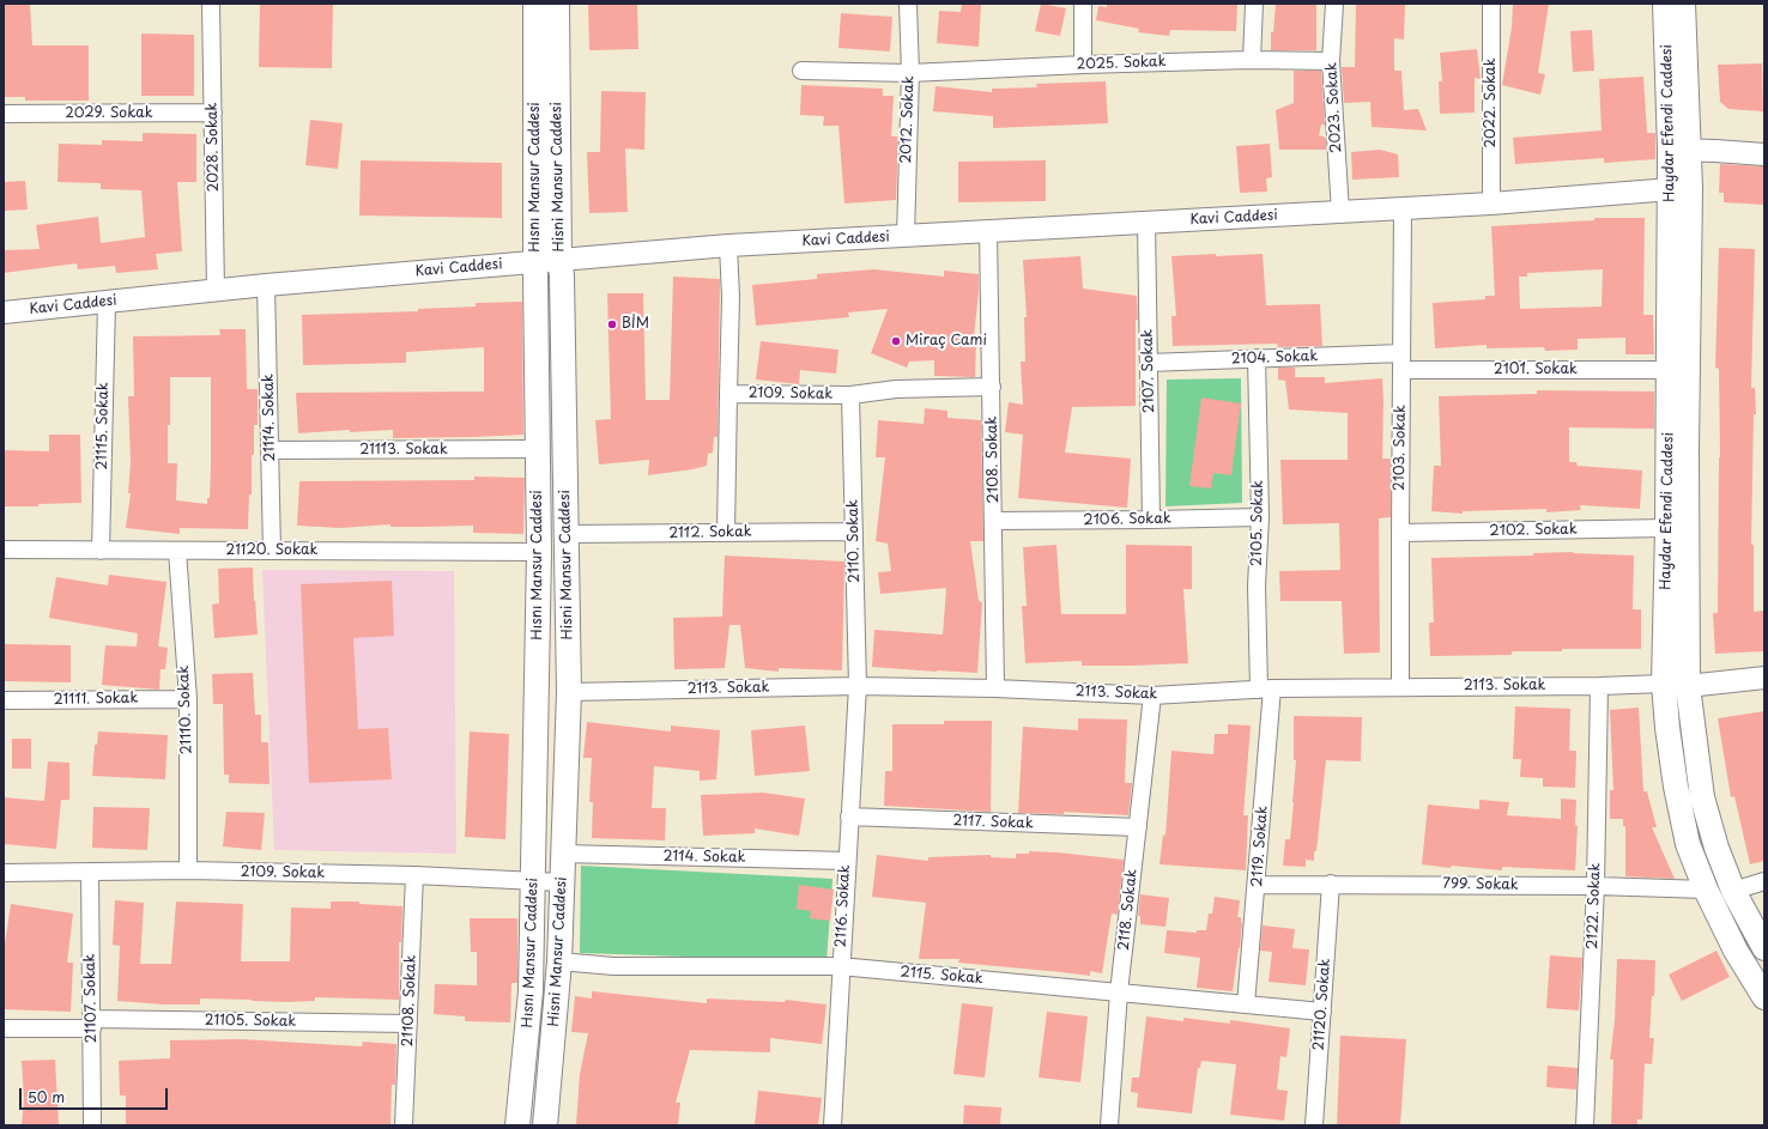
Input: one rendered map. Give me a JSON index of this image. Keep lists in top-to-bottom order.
{
  "streets": {
    "main road": ["Haydar Efendi Caddesi", "Hısnı Mansur Caddesi", "Hisni Mansur Caddesi"],
    "street": [
      "2025. Sokak",
      "2022. Sokak",
      "2023. Sokak",
      "2029. Sokak",
      "2012. Sokak",
      "2028. Sokak",
      "Kavi Caddesi",
      "2104. Sokak",
      "2101. Sokak",
      "2107. Sokak",
      "2109. Sokak",
      "21114. Sokak",
      "21115. Sokak",
      "2103. Sokak",
      "21113. Sokak",
      "2108. Sokak",
      "2106. Sokak",
      "2105. Sokak",
      "2102. Sokak",
      "2112. Sokak",
      "2110. Sokak",
      "21120. Sokak",
      "2113. Sokak",
      "21111. Sokak",
      "21110. Sokak",
      "2117. Sokak",
      "2119. Sokak",
      "2114. Sokak",
      "799. Sokak",
      "2116. Sokak",
      "2122. Sokak",
      "2118. Sokak",
      "2115. Sokak",
      "21107. Sokak",
      "21108. Sokak",
      "21105. Sokak"
    ]
  },
  "crossings": [
    ["2025. Sokak", "2023. Sokak"],
    ["2025. Sokak", "2012. Sokak"],
    ["2022. Sokak", "Kavi Caddesi"],
    ["2023. Sokak", "Kavi Caddesi"],
    ["2029. Sokak", "2028. Sokak"],
    ["2012. Sokak", "Kavi Caddesi"],
    ["Haydar Efendi Caddesi", "Kavi Caddesi"],
    ["Haydar Efendi Caddesi", "2101. Sokak"],
    ["Haydar Efendi Caddesi", "2102. Sokak"],
    ["Haydar Efendi Caddesi", "2113. Sokak"],
    ["Haydar Efendi Caddesi", "799. Sokak"],
    ["2028. Sokak", "Kavi Caddesi"],
    ["Hısnı Mansur Caddesi", "Hisni Mansur Caddesi"],
    ["Hısnı Mansur Caddesi", "Kavi Caddesi"],
    ["Hısnı Mansur Caddesi", "2109. Sokak"],
    ["Hısnı Mansur Caddesi", "21113. Sokak"],
    ["Hısnı Mansur Caddesi", "21120. Sokak"],
    ["Hisni Mansur Caddesi", "Kavi Caddesi"],
    ["Hisni Mansur Caddesi", "2109. Sokak"],
    ["Hisni Mansur Caddesi", "2112. Sokak"],
    ["Hisni Mansur Caddesi", "2113. Sokak"],
    ["Hisni Mansur Caddesi", "2114. Sokak"],
    ["Hisni Mansur Caddesi", "2115. Sokak"],
    ["Kavi Caddesi", "2107. Sokak"],
    ["Kavi Caddesi", "21114. Sokak"],
    ["Kavi Caddesi", "21115. Sokak"],
    ["Kavi Caddesi", "2103. Sokak"],
    ["Kavi Caddesi", "2108. Sokak"],
    ["2104. Sokak", "2101. Sokak"],
    ["2104. Sokak", "2107. Sokak"],
    ["2104. Sokak", "2103. Sokak"],
    ["2104. Sokak", "2105. Sokak"],
    ["2101. Sokak", "2103. Sokak"],
    ["2107. Sokak", "2106. Sokak"],
    ["2109. Sokak", "2108. Sokak"],
    ["2109. Sokak", "2112. Sokak"],
    ["2109. Sokak", "2110. Sokak"],
    ["2109. Sokak", "21110. Sokak"],
    ["2109. Sokak", "21107. Sokak"],
    ["2109. Sokak", "21108. Sokak"],
    ["21114. Sokak", "21113. Sokak"],
    ["21114. Sokak", "21120. Sokak"],
    ["21115. Sokak", "21120. Sokak"],
    ["2103. Sokak", "2102. Sokak"],
    ["2103. Sokak", "2113. Sokak"],
    ["2108. Sokak", "2106. Sokak"],
    ["2108. Sokak", "2113. Sokak"],
    ["2106. Sokak", "2105. Sokak"],
    ["2105. Sokak", "2113. Sokak"],
    ["2105. Sokak", "2119. Sokak"],
    ["2112. Sokak", "2110. Sokak"],
    ["2110. Sokak", "2113. Sokak"],
    ["2110. Sokak", "2116. Sokak"],
    ["21120. Sokak", "21110. Sokak"],
    ["21120. Sokak", "799. Sokak"],
    ["21120. Sokak", "2115. Sokak"],
    ["2113. Sokak", "2119. Sokak"],
    ["2113. Sokak", "2116. Sokak"],
    ["2113. Sokak", "2122. Sokak"],
    ["2113. Sokak", "2118. Sokak"],
    ["21111. Sokak", "21110. Sokak"],
    ["2117. Sokak", "2116. Sokak"],
    ["2117. Sokak", "2118. Sokak"],
    ["2119. Sokak", "799. Sokak"],
    ["2119. Sokak", "2115. Sokak"],
    ["2114. Sokak", "2116. Sokak"],
    ["799. Sokak", "2122. Sokak"],
    ["2116. Sokak", "2115. Sokak"],
    ["2118. Sokak", "2115. Sokak"],
    ["21107. Sokak", "21105. Sokak"],
    ["21108. Sokak", "21105. Sokak"]
  ],
  "places": ["BİM", "Miraç Cami"],
  "scale_bar": "50 m"
}
